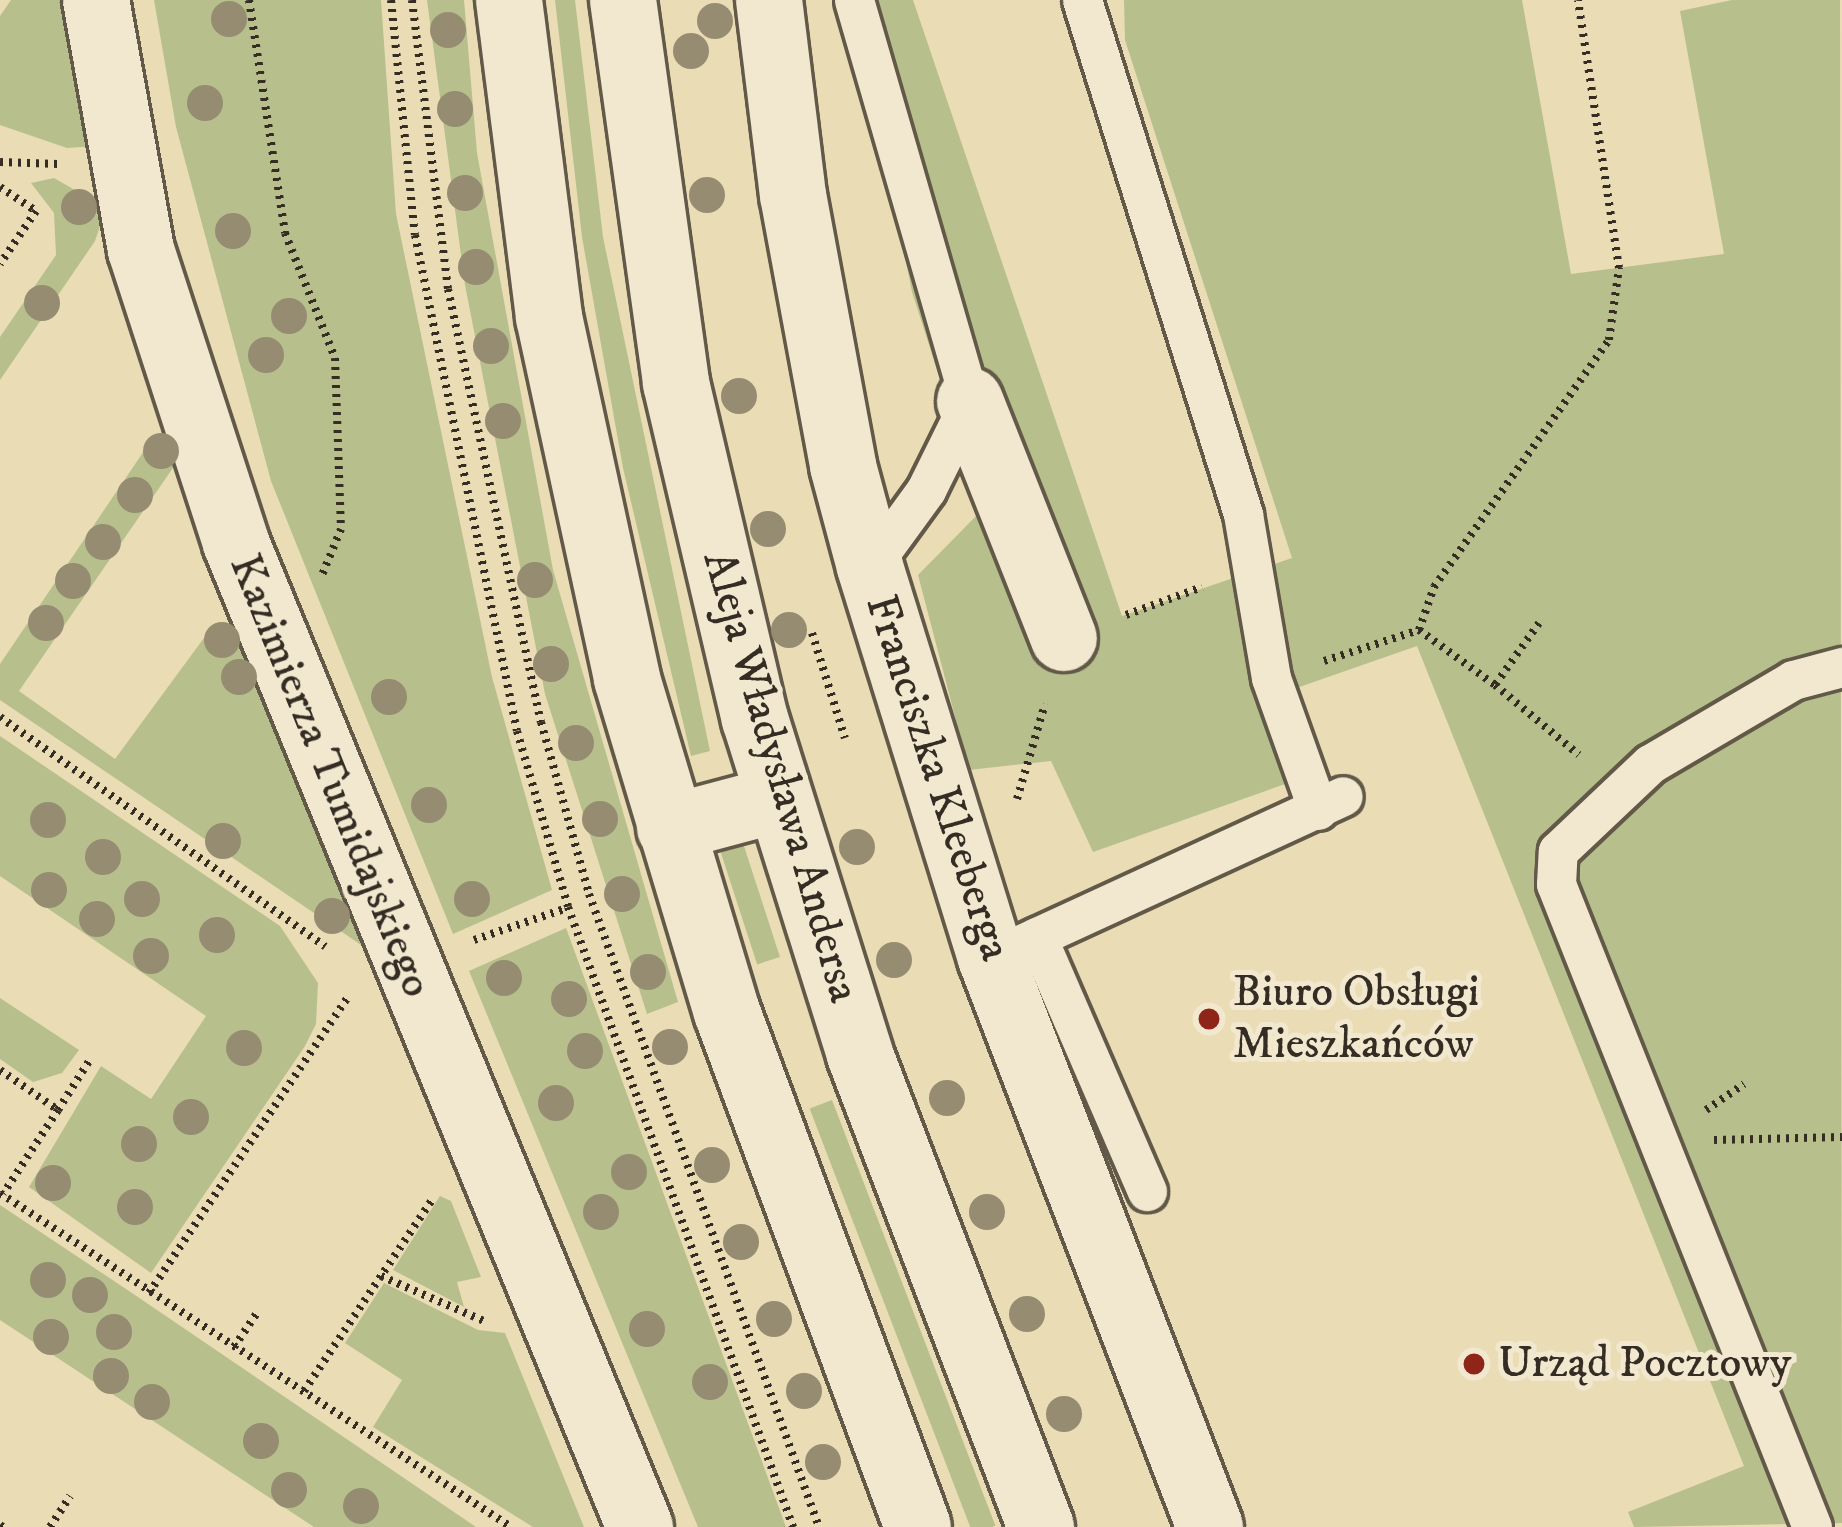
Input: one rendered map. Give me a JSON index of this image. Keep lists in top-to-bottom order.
{
  "streets": {
    "street": ["Kazimierza Tumidajskiego", "Aleja Władysława Andersa", "Franciszka Kleeberga"]
  },
  "places": ["Biuro Obsługi Mieszkańców", "Urząd Pocztowy"]
}
